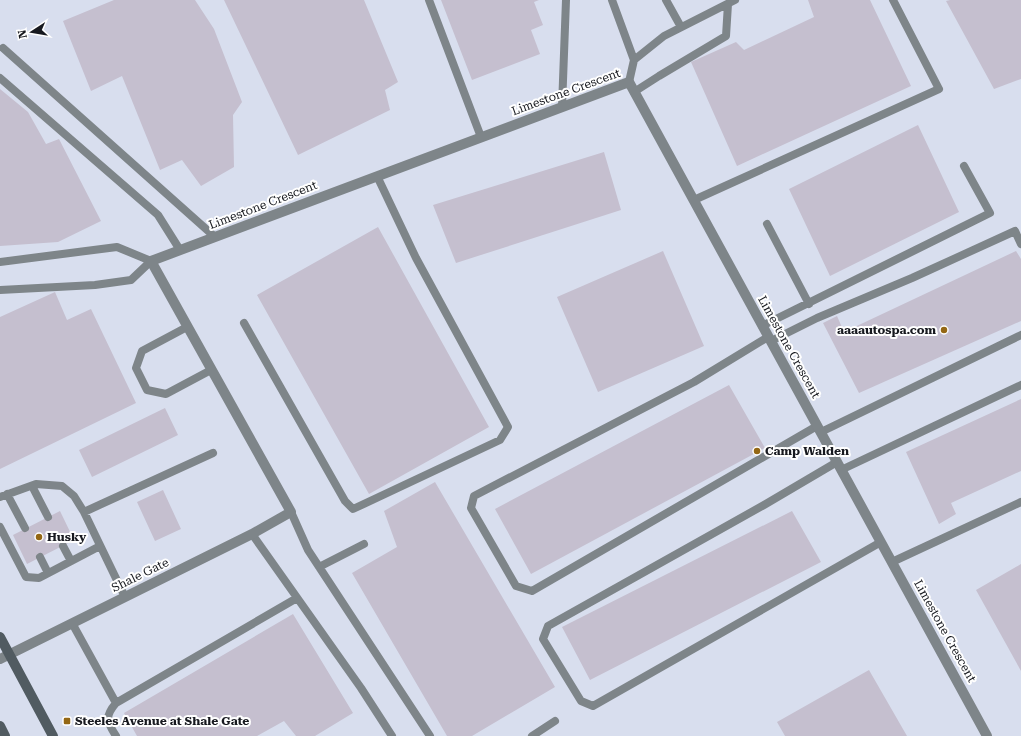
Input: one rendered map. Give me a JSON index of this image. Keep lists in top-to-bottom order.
{
  "streets": {
    "street": ["Limestone Crescent", "Shale Gate"]
  },
  "places": {
    "other": ["aaaautospa.com", "Camp Walden", "Husky"],
    "transit": ["Steeles Avenue at Shale Gate"]
  },
  "north": "left"
}
